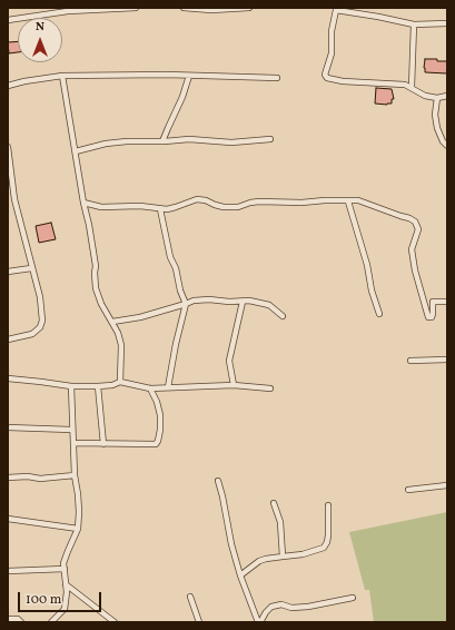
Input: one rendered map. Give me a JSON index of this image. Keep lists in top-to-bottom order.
{
  "scale_bar": "100 m",
  "north": "top"
}
